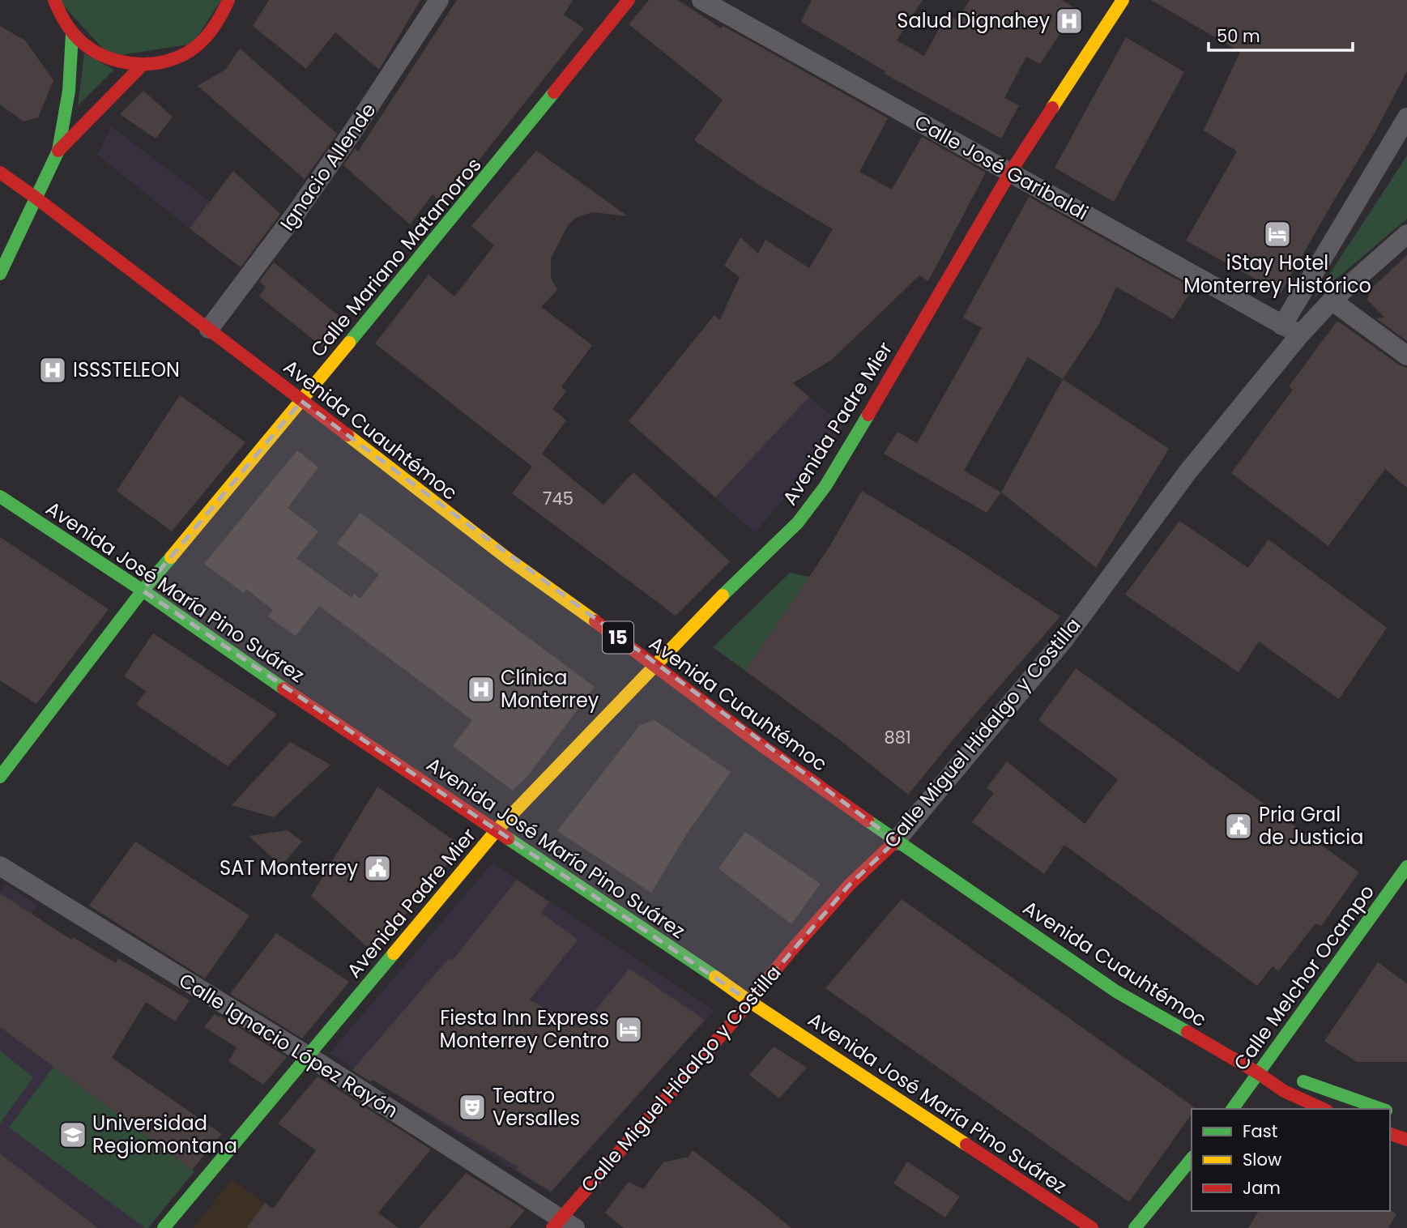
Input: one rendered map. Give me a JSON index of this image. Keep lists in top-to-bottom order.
{
  "streets": {
    "main road": [
      "Calle Mariano Matamoros",
      "Avenida Padre Mier",
      "Avenida Cuauhtémoc",
      "Avenida José María Pino Suárez",
      "15",
      "Calle Miguel Hidalgo y Costilla",
      "Calle Melchor Ocampo"
    ],
    "street": ["Ignacio Allende", "Calle José Garibaldi", "Calle Ignacio López Rayón"]
  },
  "crossings": [
    ["Ignacio Allende", "Avenida Cuauhtémoc"],
    ["Calle José Garibaldi", "Avenida Padre Mier"],
    ["Calle José Garibaldi", "Calle Miguel Hidalgo y Costilla"],
    ["Calle Mariano Matamoros", "Avenida Cuauhtémoc"],
    ["Calle Mariano Matamoros", "Avenida José María Pino Suárez"],
    ["Avenida Padre Mier", "Avenida Cuauhtémoc"],
    ["Avenida Padre Mier", "Avenida José María Pino Suárez"],
    ["Avenida Padre Mier", "Calle Ignacio López Rayón"],
    ["Avenida Cuauhtémoc", "Calle Miguel Hidalgo y Costilla"],
    ["Avenida Cuauhtémoc", "Calle Melchor Ocampo"],
    ["Avenida José María Pino Suárez", "Calle Miguel Hidalgo y Costilla"],
    ["Calle Miguel Hidalgo y Costilla", "Calle Ignacio López Rayón"]
  ],
  "places": {
    "hospital": ["Salud Dignahey", "ISSSTELEON", "Clínica Monterrey"],
    "hotel": ["iStay Hotel Monterrey Histórico", "Fiesta Inn Express Monterrey Centro"],
    "public building": ["Pria Gral de Justicia", "SAT Monterrey"],
    "theatre": ["Teatro Versalles"],
    "school or university": ["Universidad Regiomontana"]
  },
  "house_numbers": ["745", "881"],
  "legend": ["Fast", "Slow", "Jam"],
  "scale_bar": "50 m"
}
